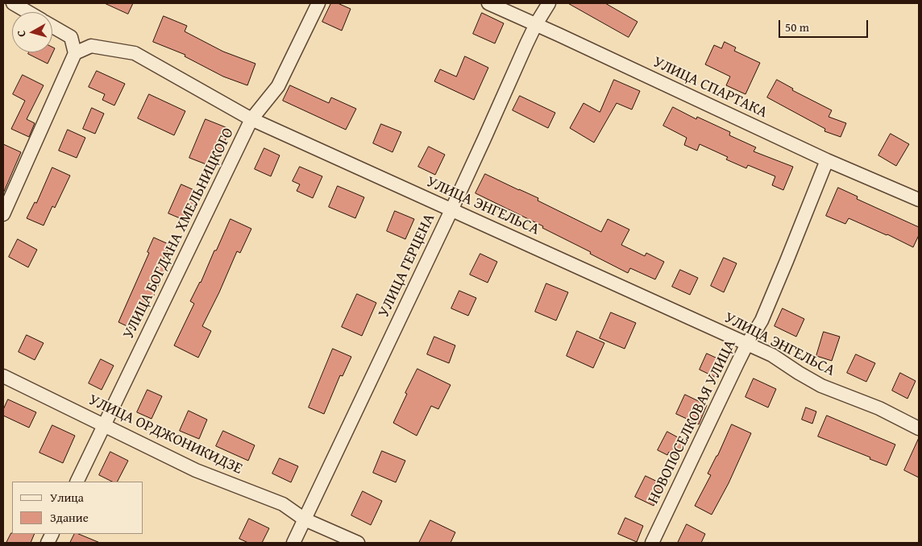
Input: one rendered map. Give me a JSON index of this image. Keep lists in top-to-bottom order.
{
  "streets": {
    "street": [
      "УЛИЦА СПАРТАКА",
      "УЛИЦА ЭНГЕЛЬСА",
      "УЛИЦА БОГДАНА ХМЕЛЬНИЦКОГО",
      "УЛИЦА ГЕРЦЕНА",
      "НОВОПОСЕЛКОВАЯ УЛИЦА",
      "УЛИЦА ОРДЖОНИКИДЗЕ"
    ]
  },
  "crossings": [
    ["УЛИЦА СПАРТАКА", "УЛИЦА ГЕРЦЕНА"],
    ["УЛИЦА СПАРТАКА", "НОВОПОСЕЛКОВАЯ УЛИЦА"],
    ["УЛИЦА ЭНГЕЛЬСА", "УЛИЦА БОГДАНА ХМЕЛЬНИЦКОГО"],
    ["УЛИЦА ЭНГЕЛЬСА", "УЛИЦА ГЕРЦЕНА"],
    ["УЛИЦА ЭНГЕЛЬСА", "НОВОПОСЕЛКОВАЯ УЛИЦА"],
    ["УЛИЦА БОГДАНА ХМЕЛЬНИЦКОГО", "УЛИЦА ОРДЖОНИКИДЗЕ"],
    ["УЛИЦА ГЕРЦЕНА", "УЛИЦА ОРДЖОНИКИДЗЕ"]
  ],
  "legend": ["Улица", "Здание"],
  "scale_bar": "50 m",
  "north": "left"
}
